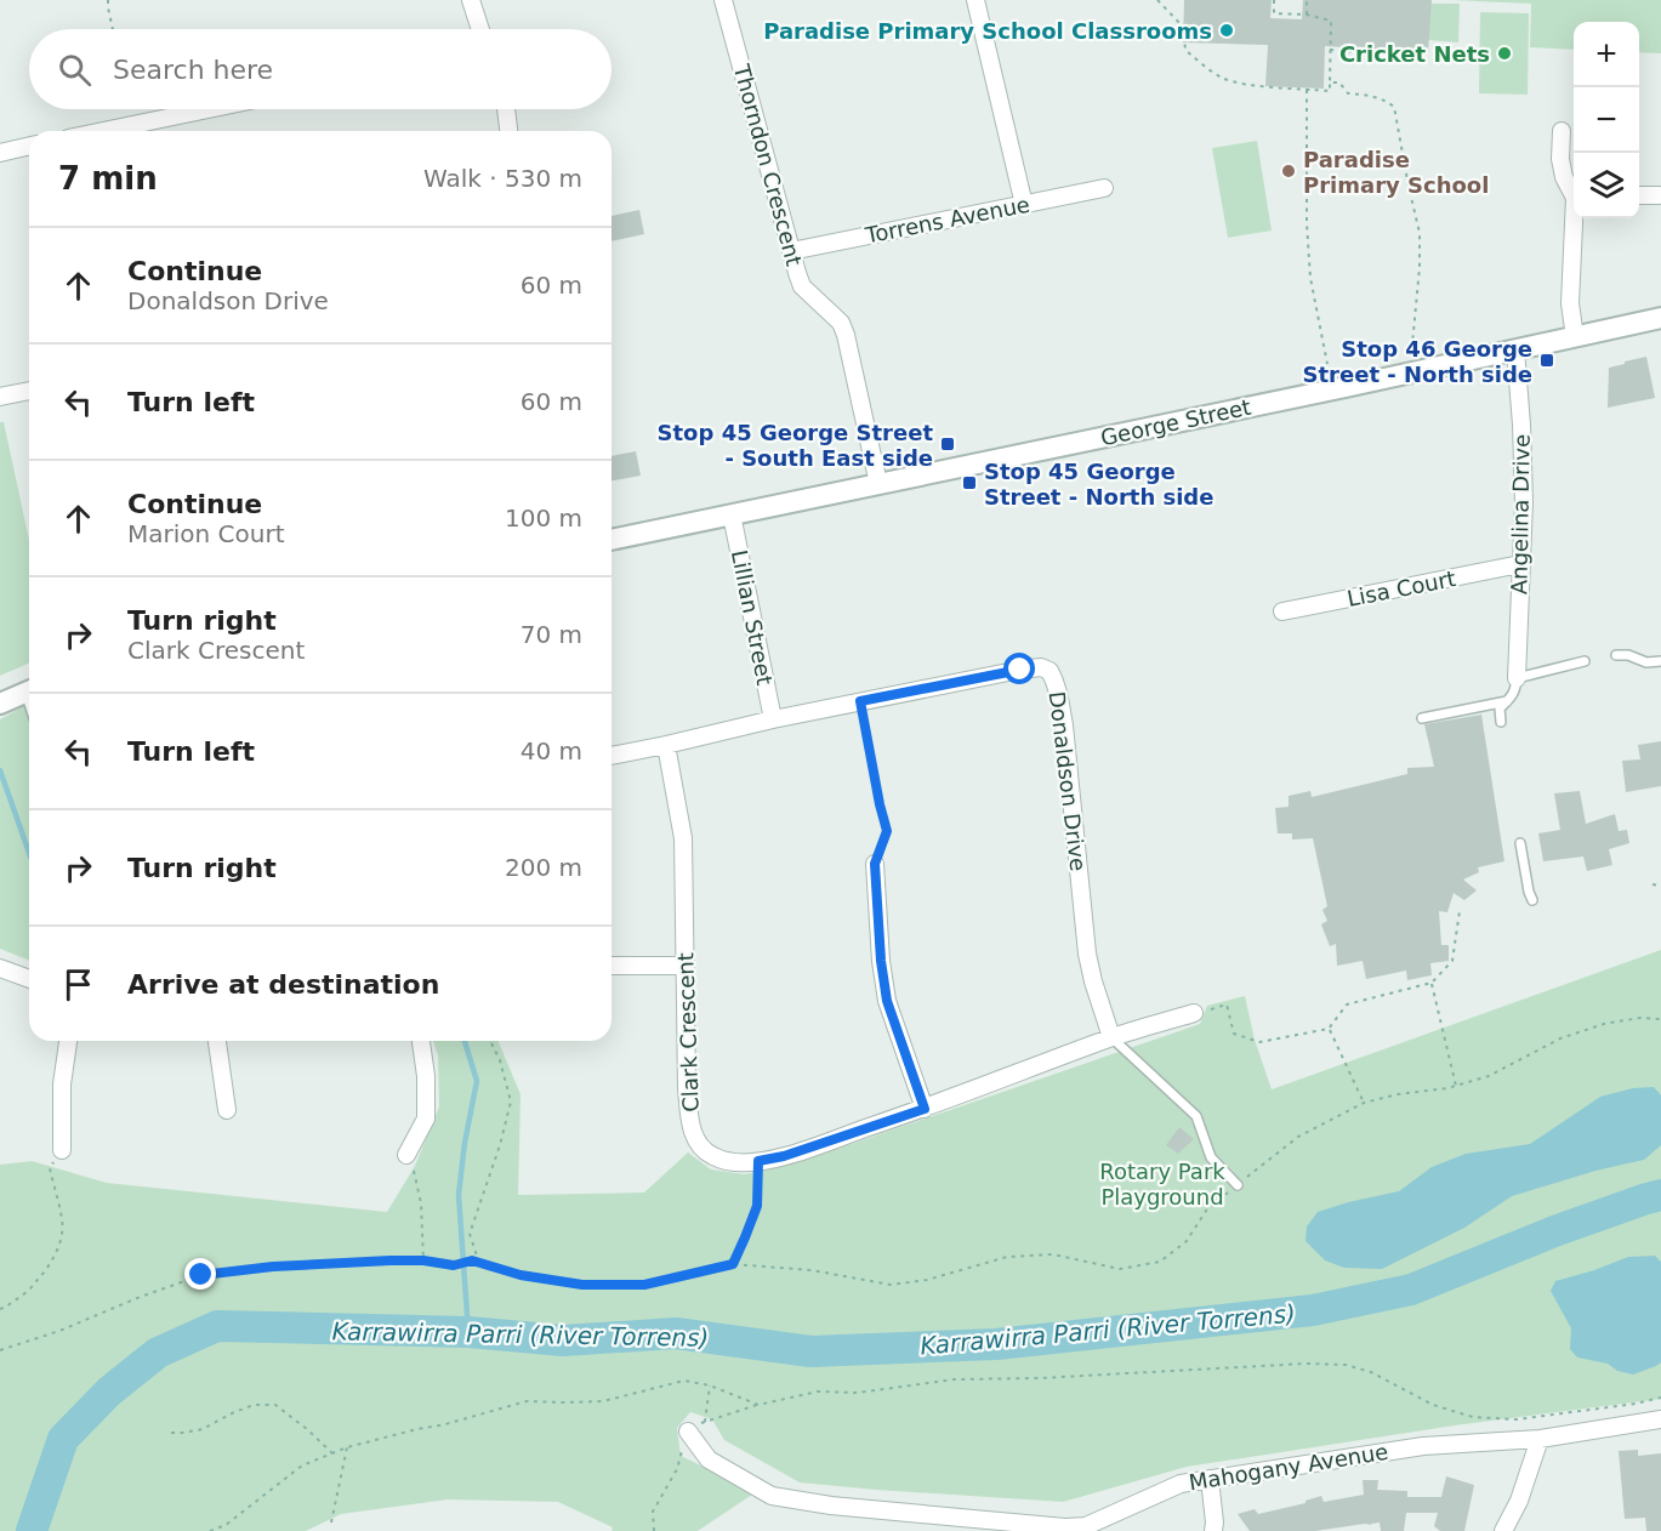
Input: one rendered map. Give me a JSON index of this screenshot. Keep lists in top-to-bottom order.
{
  "streets": {
    "street": [
      "Thorndon Crescent",
      "Torrens Avenue",
      "George Street",
      "Angelina Drive",
      "Lisa Court",
      "Lillian Street",
      "Donaldson Drive",
      "Clark Crescent",
      "Mahogany Avenue"
    ]
  },
  "crossings": [
    ["Thorndon Crescent", "Torrens Avenue"],
    ["Thorndon Crescent", "George Street"],
    ["George Street", "Angelina Drive"],
    ["George Street", "Lillian Street"],
    ["Angelina Drive", "Lisa Court"],
    ["Lillian Street", "Donaldson Drive"],
    ["Donaldson Drive", "Clark Crescent"]
  ],
  "water": ["Karrawirra Parri (River Torrens)"],
  "parks": ["Rotary Park Playground"],
  "places": {
    "other": ["Paradise Primary School Classrooms", "Cricket Nets", "Paradise Primary School"],
    "transit": ["Stop 46 George Street - North side", "Stop 45 George Street - South East side", "Stop 45 George Street - North side"]
  },
  "page": {
    "map_buttons": ["+", "−"],
    "search": "Search here",
    "heading": ["7 min", "Walk · 530 m"],
    "list": [
      ["Continue", "Donaldson Drive", "60 m"],
      ["Turn left", "60 m"],
      ["Continue", "Marion Court", "100 m"],
      ["Turn right", "Clark Crescent", "70 m"],
      ["Turn left", "40 m"],
      ["Turn right", "200 m"],
      "Arrive at destination"
    ]
  }
}
